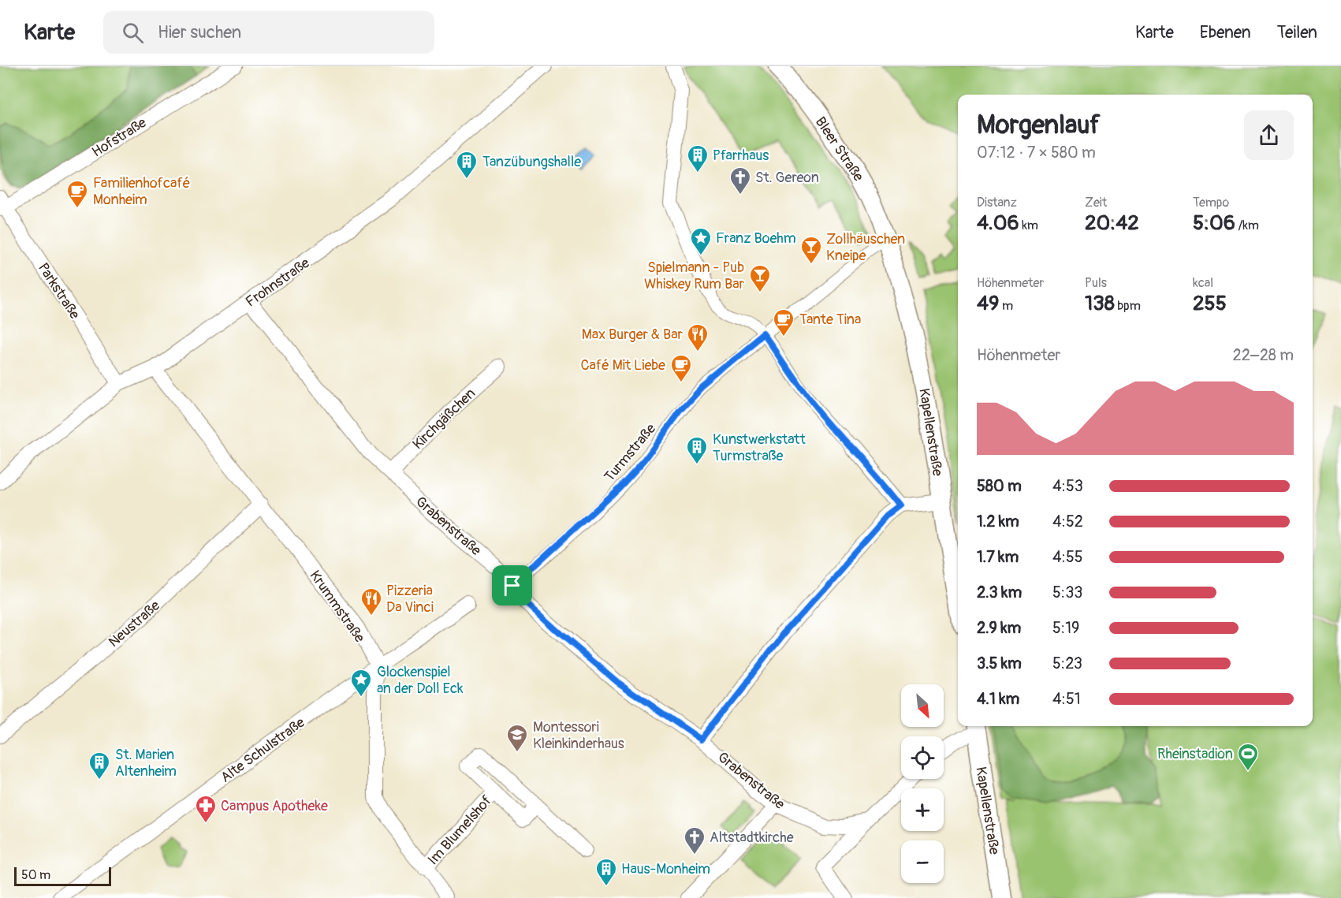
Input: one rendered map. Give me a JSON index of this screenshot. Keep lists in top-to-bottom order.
{
  "streets": {
    "street": [
      "Hofstraße",
      "Bleer Straße",
      "Frohnstraße",
      "Parkstraße",
      "Kirchgäßchen",
      "Kapellenstraße",
      "Turmstraße",
      "Grabenstraße",
      "Krummstraße",
      "Neustraße",
      "Alte Schulstraße",
      "Im Blumelshof"
    ]
  },
  "crossings": [
    ["Hofstraße", "Parkstraße"],
    ["Bleer Straße", "Kapellenstraße"],
    ["Bleer Straße", "Turmstraße"],
    ["Frohnstraße", "Parkstraße"],
    ["Frohnstraße", "Grabenstraße"],
    ["Frohnstraße", "Krummstraße"],
    ["Kirchgäßchen", "Grabenstraße"],
    ["Kapellenstraße", "Turmstraße"],
    ["Turmstraße", "Grabenstraße"],
    ["Krummstraße", "Neustraße"],
    ["Krummstraße", "Alte Schulstraße"]
  ],
  "places": {
    "building": [
      "Pfarrhaus",
      "Tanzübungshalle",
      "Kunstwerkstatt Turmstraße",
      "St. Marien Altenheim",
      "Haus-Monheim"
    ],
    "church": ["St. Gereon", "Altstadtkirche"],
    "cafe": ["Familienhofcafé Monheim", "Tante Tina", "Café Mit Liebe"],
    "place": ["Franz Boehm", "Glockenspiel an der Doll Eck"],
    "bar": ["Zollhäuschen Kneipe", "Spielmann - Pub Whiskey Rum Bar"],
    "restaurant": ["Max Burger & Bar", "Pizzeria Da Vinci"],
    "school or university": ["Montessori Kleinkinderhaus"],
    "sports": ["Rheinstadion"],
    "pharmacy": ["Campus Apotheke"]
  },
  "scale_bar": "50 m",
  "north": "bottom right",
  "page": {
    "header": "Karte",
    "search": "Hier suchen",
    "nav": ["Karte", "Ebenen", "Teilen"],
    "heading": ["Morgenlauf", "07:12 · 7 × 580 m"],
    "stats": [
      ["Distanz", "4.06 km"],
      ["Zeit", "20:42"],
      ["Tempo", "5:06 /km"],
      ["Höhenmeter", "49 m"],
      ["Puls", "138 bpm"],
      ["kcal", "255"]
    ],
    "chart": ["Höhenmeter", "22–28 m"],
    "list": [
      {
        "name": "580 m",
        "note": "4:53"
      },
      {
        "name": "1.2 km",
        "note": "4:52"
      },
      {
        "name": "1.7 km",
        "note": "4:55"
      },
      {
        "name": "2.3 km",
        "note": "5:33"
      },
      {
        "name": "2.9 km",
        "note": "5:19"
      },
      {
        "name": "3.5 km",
        "note": "5:23"
      },
      {
        "name": "4.1 km",
        "note": "4:51"
      }
    ],
    "map_buttons": ["+", "−"],
    "scale": "50 m"
  }
}
